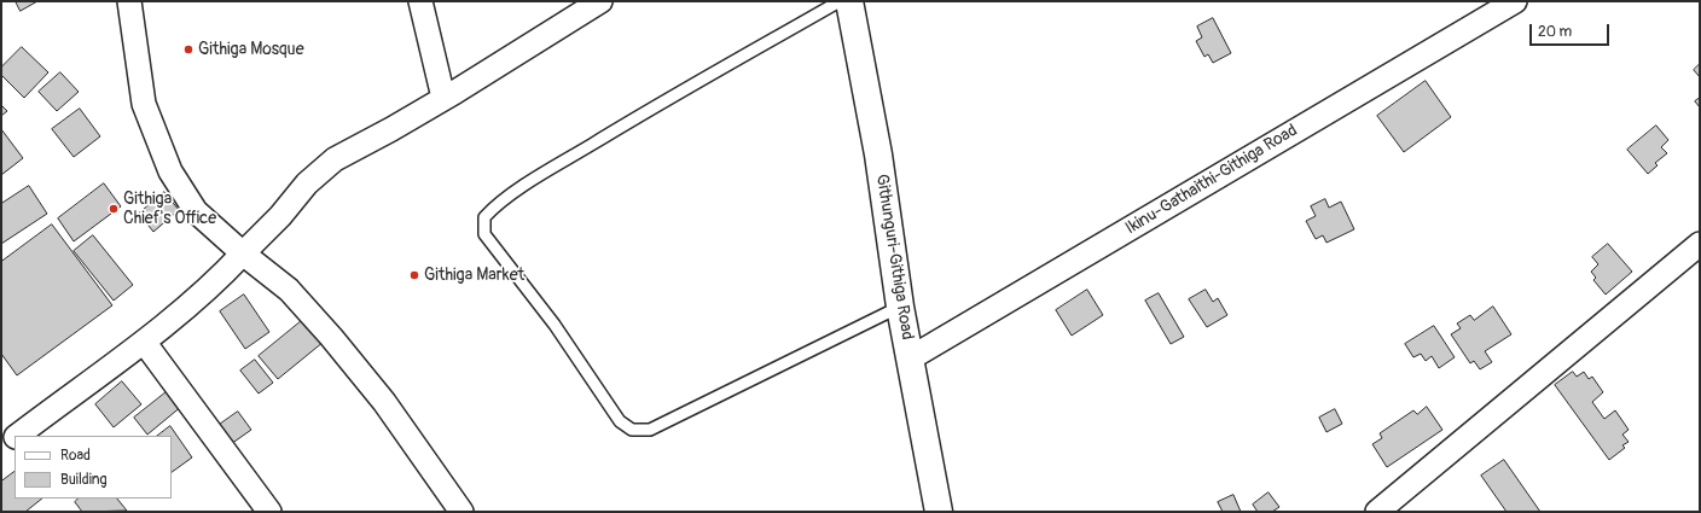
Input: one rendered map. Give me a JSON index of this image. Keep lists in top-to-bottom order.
{
  "streets": {
    "street": ["Ikinu-Gathaithi-Githiga Road", "Githunguri-Githiga Road"]
  },
  "crossings": [
    ["Ikinu-Gathaithi-Githiga Road", "Githunguri-Githiga Road"]
  ],
  "places": ["Githiga Mosque", "Githiga Chief's Office", "Githiga Market"],
  "legend": ["Road", "Building"],
  "scale_bar": "20 m"
}
